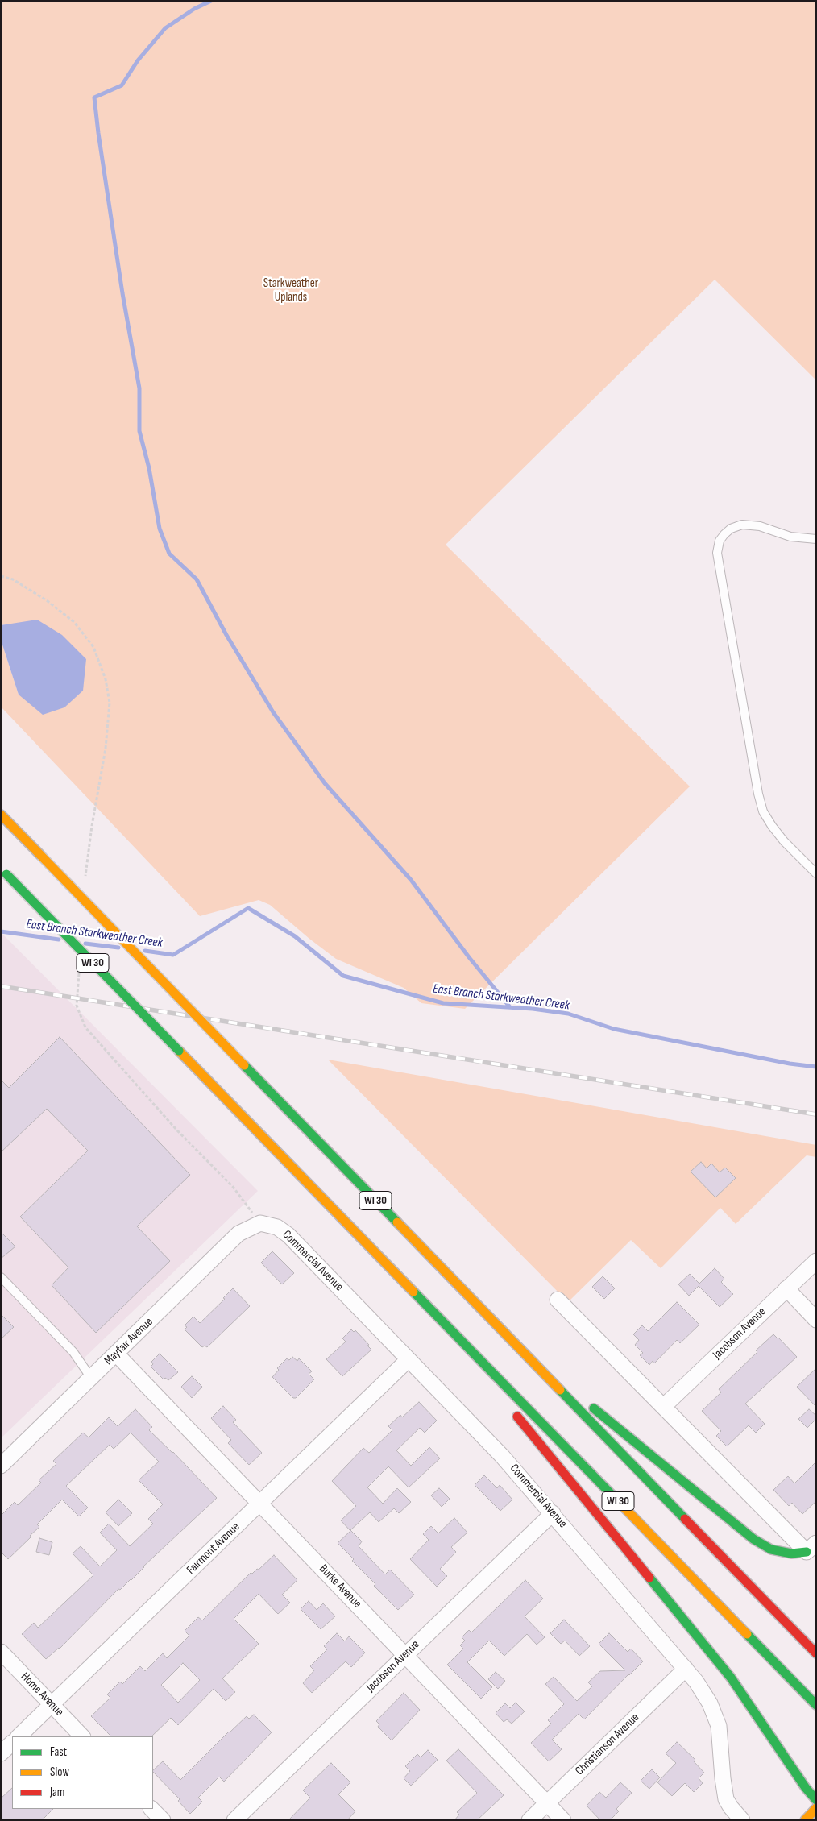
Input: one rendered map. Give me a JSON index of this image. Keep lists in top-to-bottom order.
{
  "streets": {
    "main road": ["WI 30"],
    "street": [
      "Commercial Avenue",
      "Jacobson Avenue",
      "Mayfair Avenue",
      "Fairmont Avenue",
      "Burke Avenue",
      "Home Avenue",
      "Christianson Avenue"
    ]
  },
  "crossings": [
    ["Commercial Avenue", "Jacobson Avenue"],
    ["Commercial Avenue", "Mayfair Avenue"],
    ["Commercial Avenue", "Fairmont Avenue"],
    ["Commercial Avenue", "Christianson Avenue"],
    ["Jacobson Avenue", "Burke Avenue"],
    ["Mayfair Avenue", "Burke Avenue"],
    ["Fairmont Avenue", "Burke Avenue"],
    ["Fairmont Avenue", "Home Avenue"],
    ["Burke Avenue", "Christianson Avenue"]
  ],
  "water": ["East Branch Starkweather Creek"],
  "parks": ["Starkweather Uplands"],
  "legend": ["Fast", "Slow", "Jam"]
}
